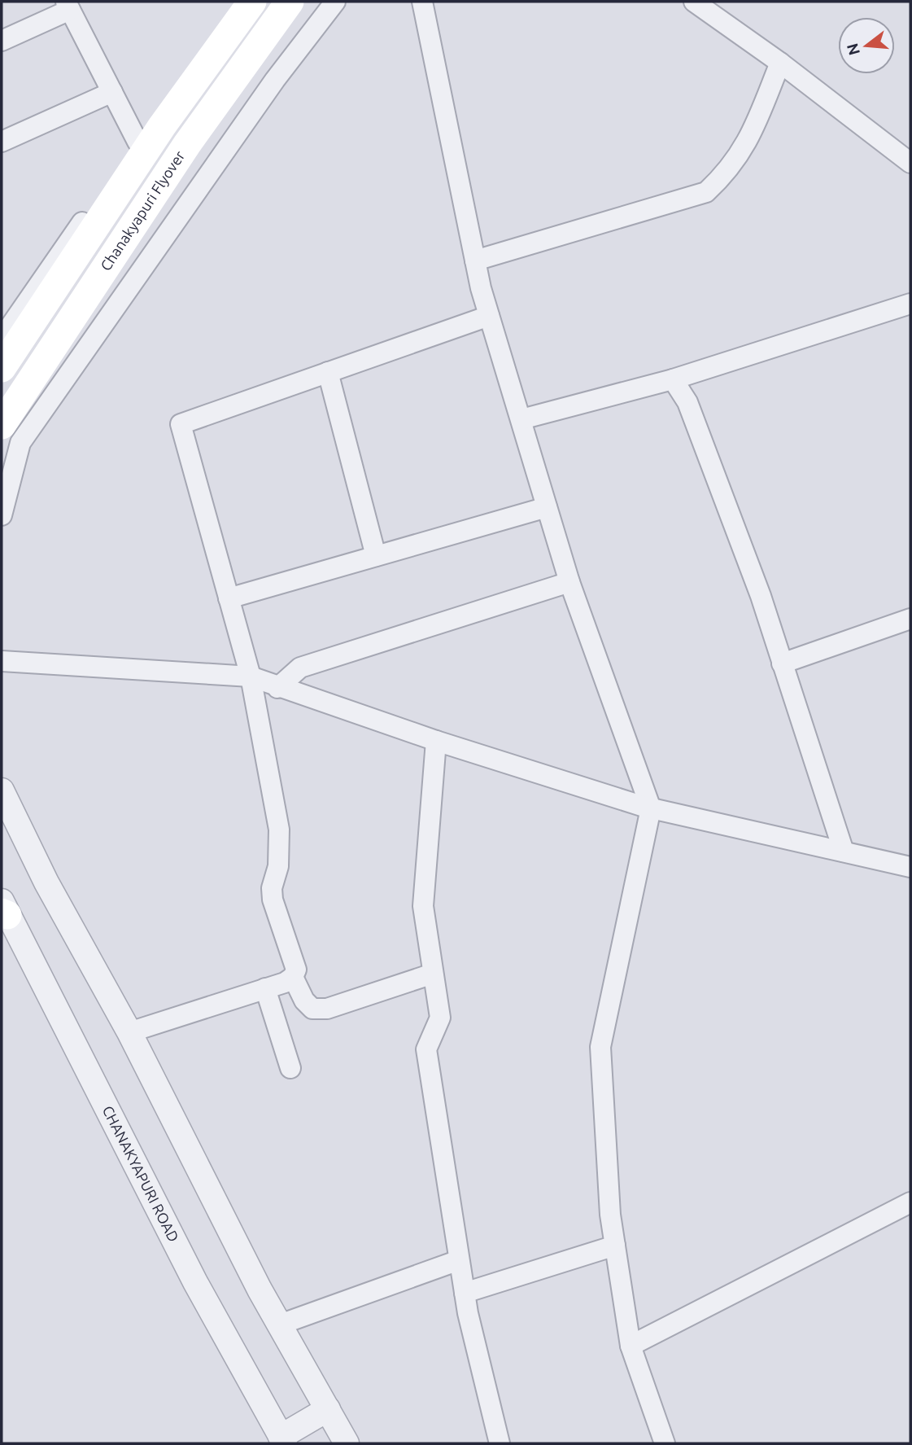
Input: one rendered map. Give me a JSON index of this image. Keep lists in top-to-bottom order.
{
  "streets": {
    "main road": ["Chanakyapuri Flyover"],
    "street": ["CHANAKYAPURI ROAD"]
  },
  "north": "left"
}
